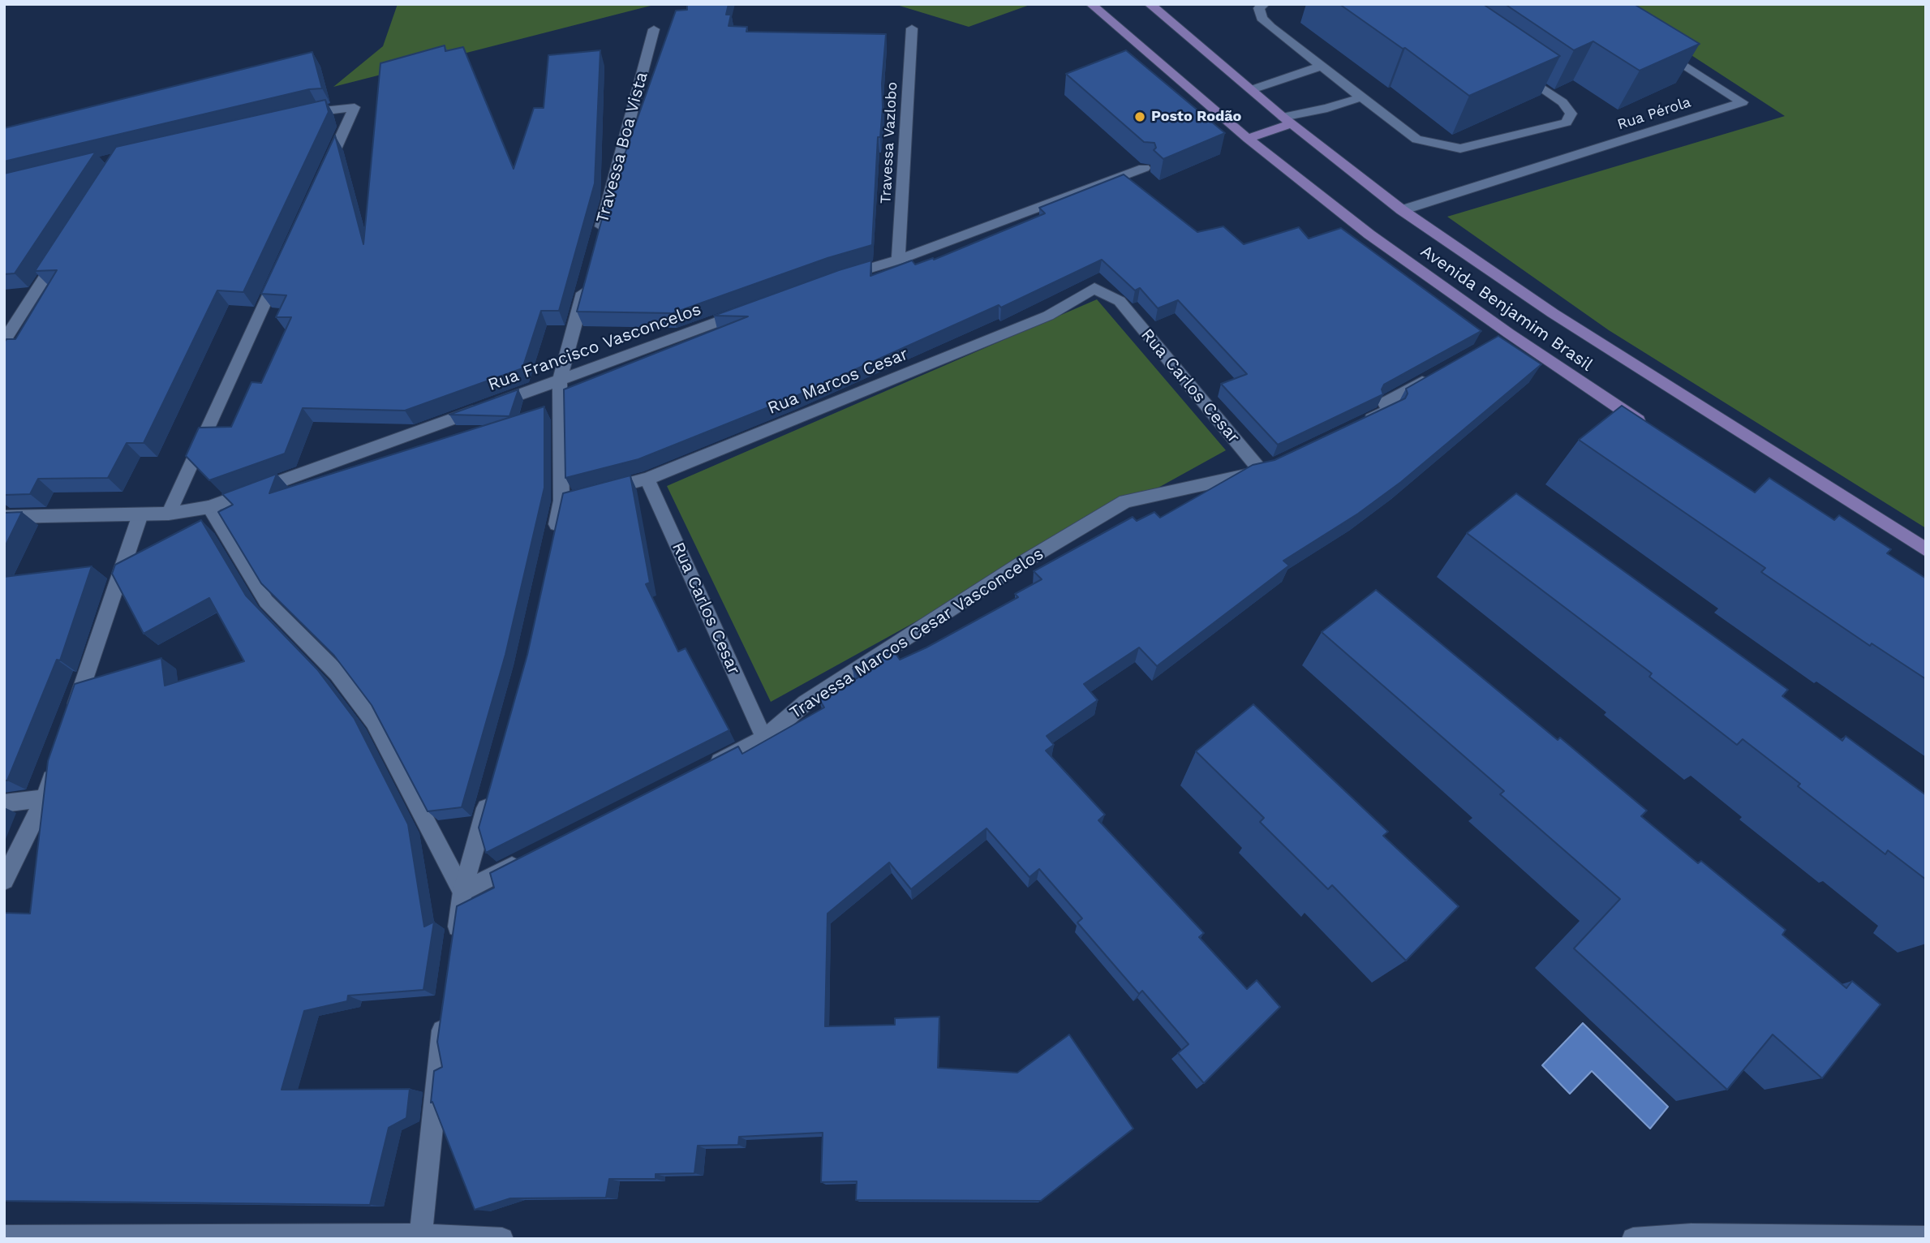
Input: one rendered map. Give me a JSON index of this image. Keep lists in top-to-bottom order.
{
  "streets": {
    "main road": ["Avenida Benjamim Brasil"],
    "street": [
      "Rua Pérola",
      "Travessa Vazlobo",
      "Travessa Boa Vista",
      "Rua Francisco Vasconcelos",
      "Rua Marcos Cesar",
      "Rua Carlos Cesar",
      "Travessa Marcos Cesar Vasconcelos"
    ]
  },
  "crossings": [
    ["Rua Pérola", "Avenida Benjamim Brasil"],
    ["Rua Marcos Cesar", "Rua Carlos Cesar"],
    ["Rua Carlos Cesar", "Travessa Marcos Cesar Vasconcelos"]
  ],
  "places": ["Posto Rodão"]
}
